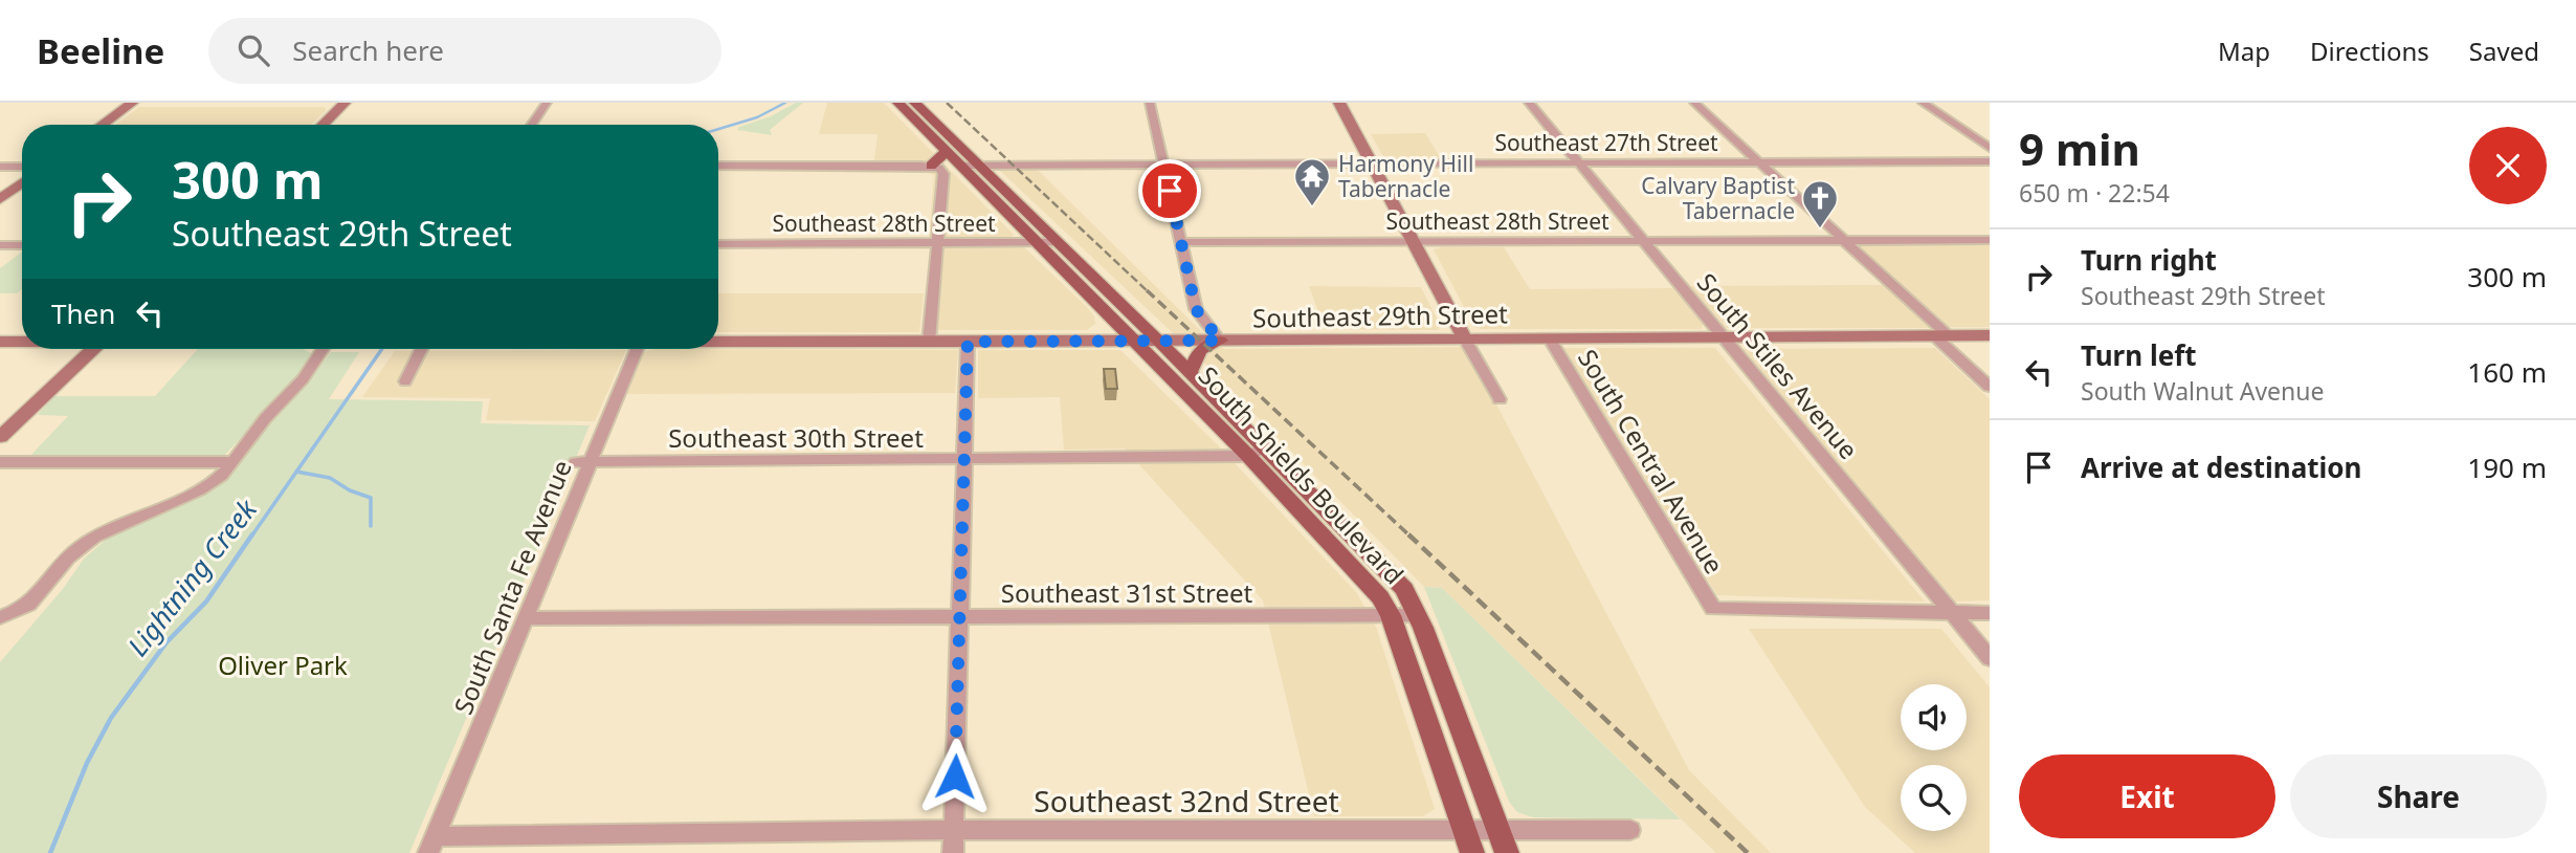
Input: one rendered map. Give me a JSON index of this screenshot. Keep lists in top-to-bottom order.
{
  "streets": {
    "main road": ["Southeast 29th Street", "South Shields Boulevard"],
    "street": [
      "Southeast 27th Street",
      "Southeast 28th Street",
      "South Stiles Avenue",
      "Southeast 30th Street",
      "South Central Avenue",
      "South Santa Fe Avenue",
      "Southeast 31st Street",
      "Southeast 32nd Street"
    ]
  },
  "crossings": [
    ["Southeast 27th Street", "South Stiles Avenue"],
    ["Southeast 27th Street", "South Shields Boulevard"],
    ["Southeast 28th Street", "South Stiles Avenue"],
    ["Southeast 28th Street", "South Shields Boulevard"],
    ["Southeast 29th Street", "South Stiles Avenue"],
    ["Southeast 29th Street", "South Central Avenue"],
    ["Southeast 29th Street", "South Shields Boulevard"],
    ["South Stiles Avenue", "South Central Avenue"],
    ["Southeast 30th Street", "South Shields Boulevard"],
    ["Southeast 30th Street", "South Santa Fe Avenue"],
    ["South Shields Boulevard", "Southeast 31st Street"],
    ["South Shields Boulevard", "Southeast 32nd Street"],
    ["South Santa Fe Avenue", "Southeast 31st Street"],
    ["South Santa Fe Avenue", "Southeast 32nd Street"]
  ],
  "water": ["Lightning Creek"],
  "parks": ["Oliver Park"],
  "places": {
    "temple": ["Harmony Hill Tabernacle"],
    "church": ["Calvary Baptist Tabernacle"]
  },
  "page": {
    "header": "Beeline",
    "search": "Search here",
    "nav": ["Map", "Directions", "Saved"],
    "heading": ["9 min", "650 m · 22:54"],
    "turn": ["300 m", "Southeast 29th Street"],
    "list": [
      {
        "name": "Turn right",
        "note": "Southeast 29th Street",
        "value": "300 m"
      },
      {
        "name": "Turn left",
        "note": "South Walnut Avenue",
        "value": "160 m"
      },
      {
        "name": "Arrive at destination",
        "value": "190 m"
      }
    ],
    "then": "Then",
    "buttons": ["Exit", "Share"]
  }
}
